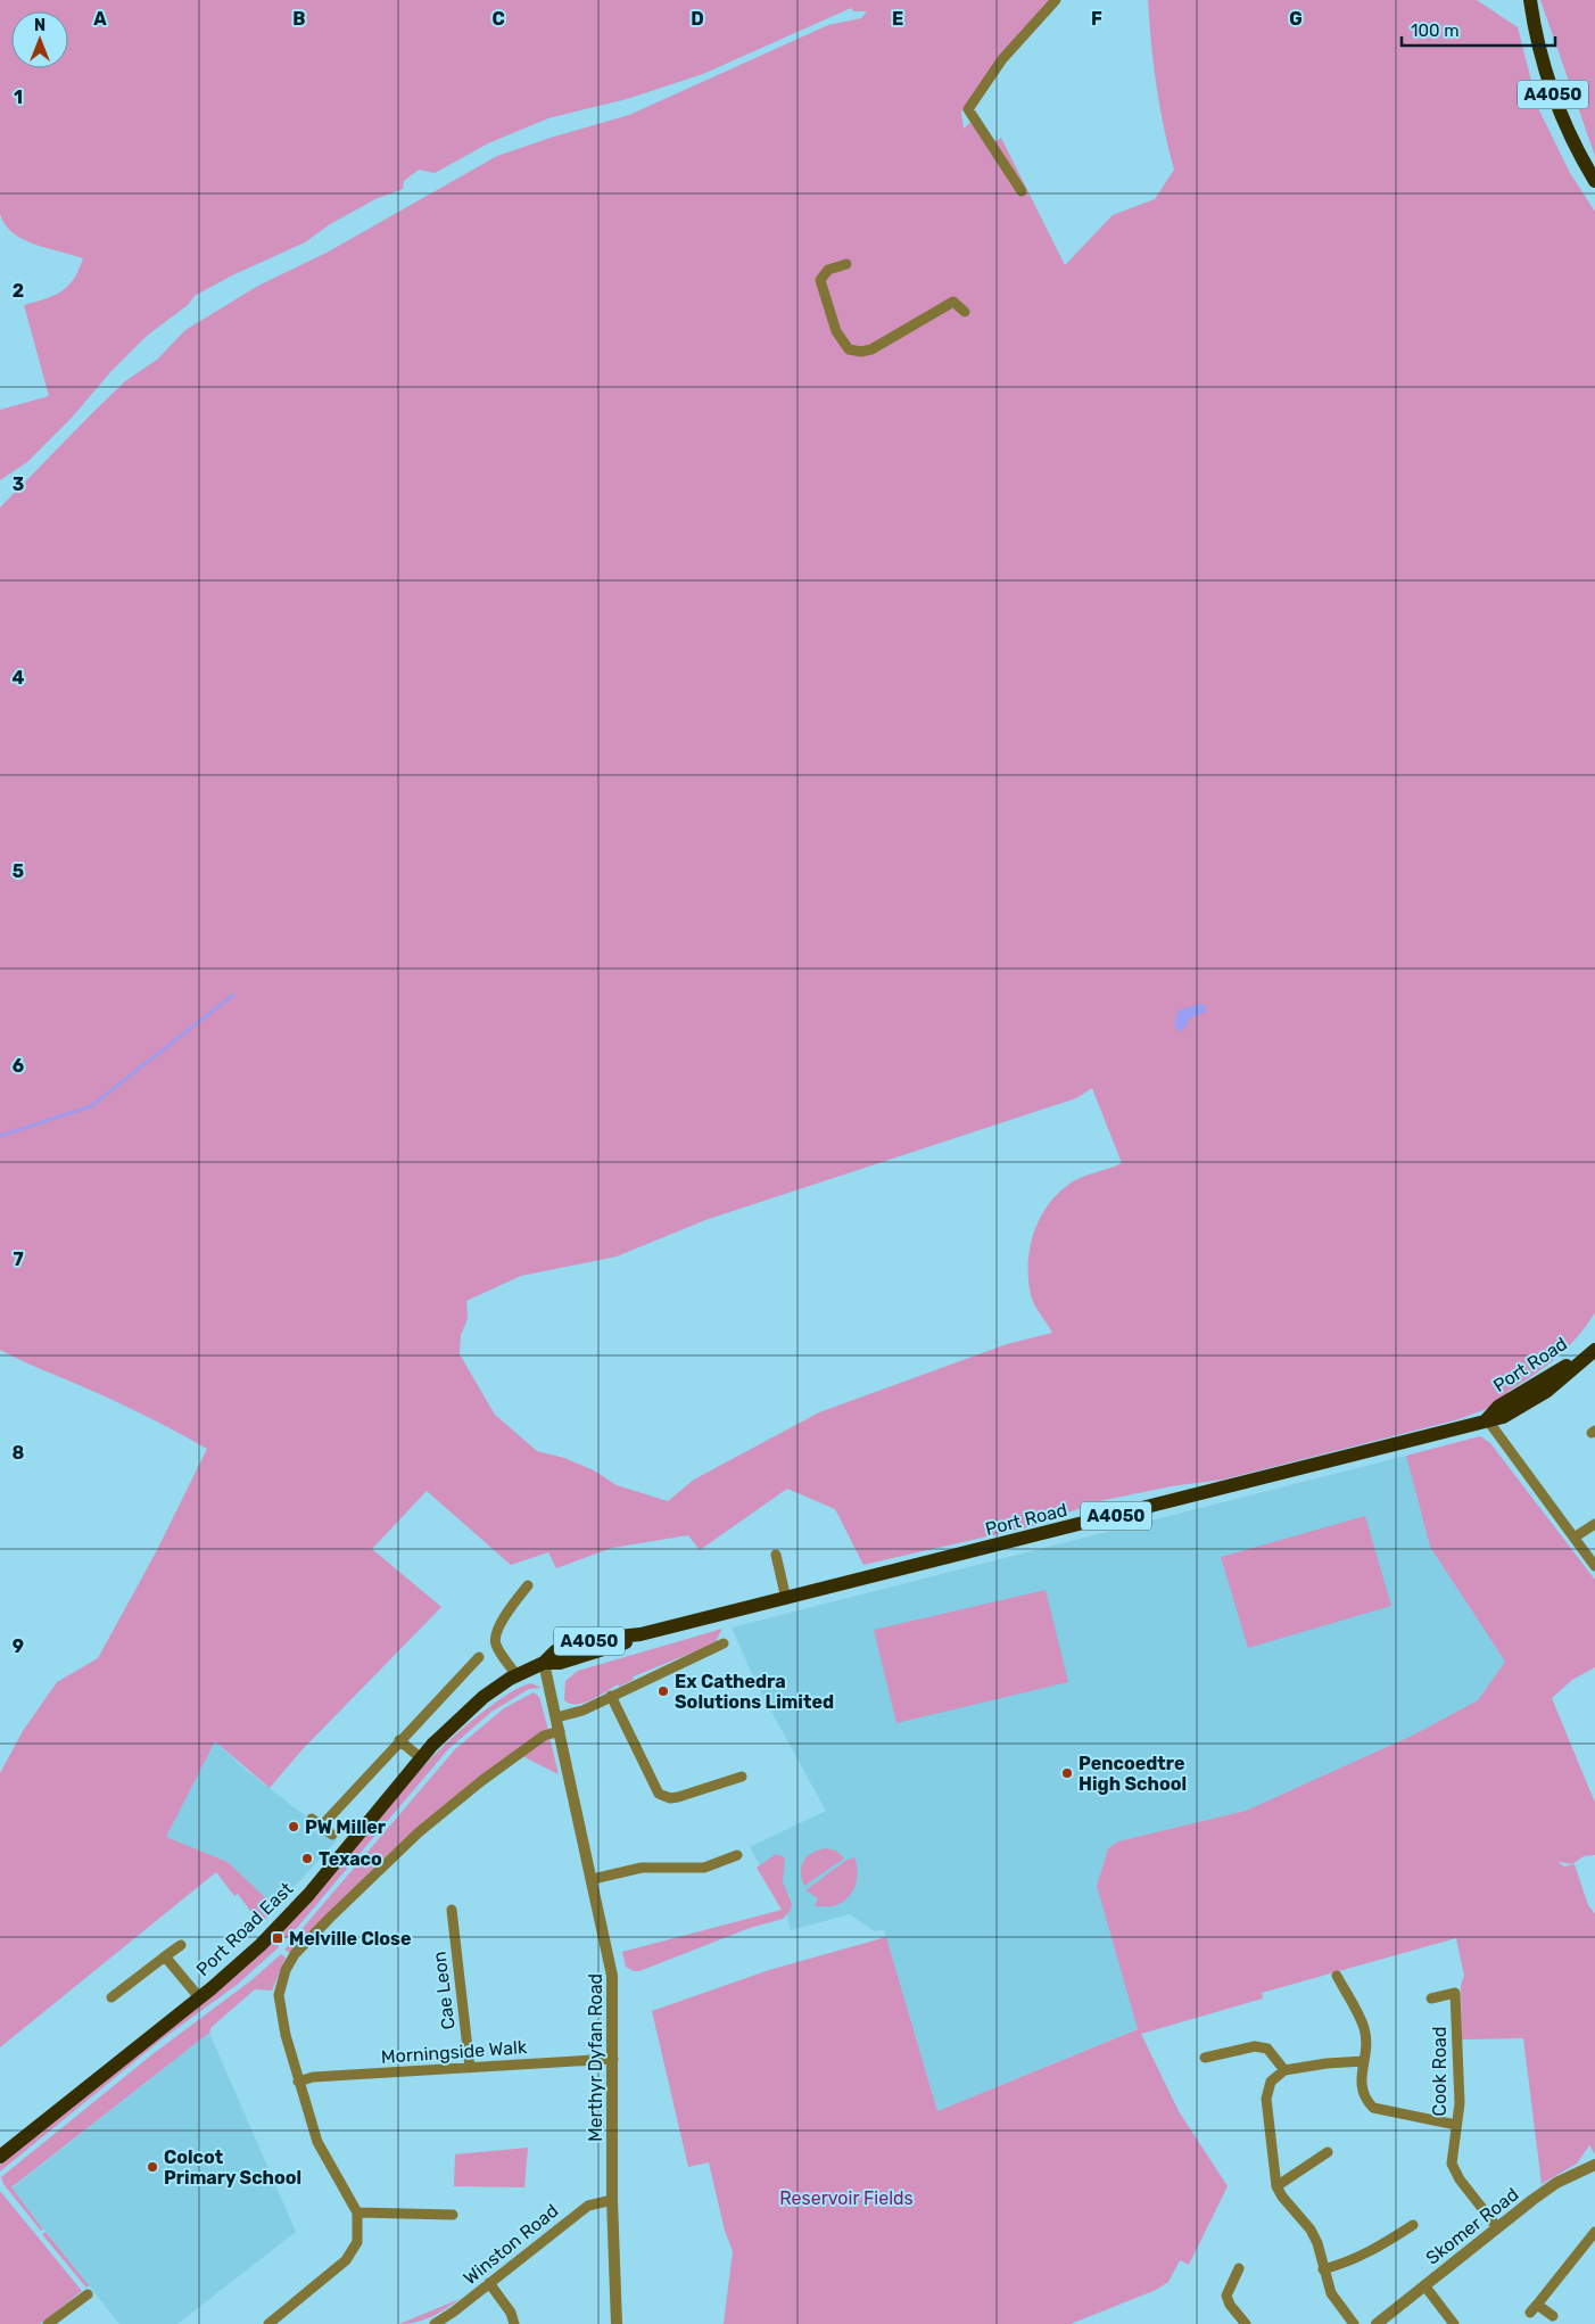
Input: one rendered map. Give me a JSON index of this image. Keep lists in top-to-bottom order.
{
  "streets": {
    "main road": ["A4050", "Port Road", "Port Road East"],
    "street": [
      "Cae Leon",
      "Morningside Walk",
      "Merthyr Dyfan Road",
      "Cook Road",
      "Skomer Road",
      "Winston Road"
    ]
  },
  "crossings": [
    ["Port Road", "Port Road East"],
    ["Port Road", "Merthyr Dyfan Road"],
    ["Port Road East", "Merthyr Dyfan Road"],
    ["Cae Leon", "Morningside Walk"],
    ["Morningside Walk", "Merthyr Dyfan Road"],
    ["Merthyr Dyfan Road", "Winston Road"],
    ["Cook Road", "Skomer Road"]
  ],
  "parks": ["Reservoir Fields"],
  "places": {
    "other": [
      "Ex Cathedra Solutions Limited",
      "Pencoedtre High School",
      "PW Miller",
      "Texaco",
      "Colcot Primary School"
    ],
    "transit": ["Melville Close"]
  },
  "scale_bar": "100 m",
  "north": "top",
  "grid": {
    "columns": [
      "A",
      "B",
      "C",
      "D",
      "E",
      "F",
      "G"
    ],
    "rows": [
      "1",
      "2",
      "3",
      "4",
      "5",
      "6",
      "7",
      "8",
      "9"
    ]
  }
}
